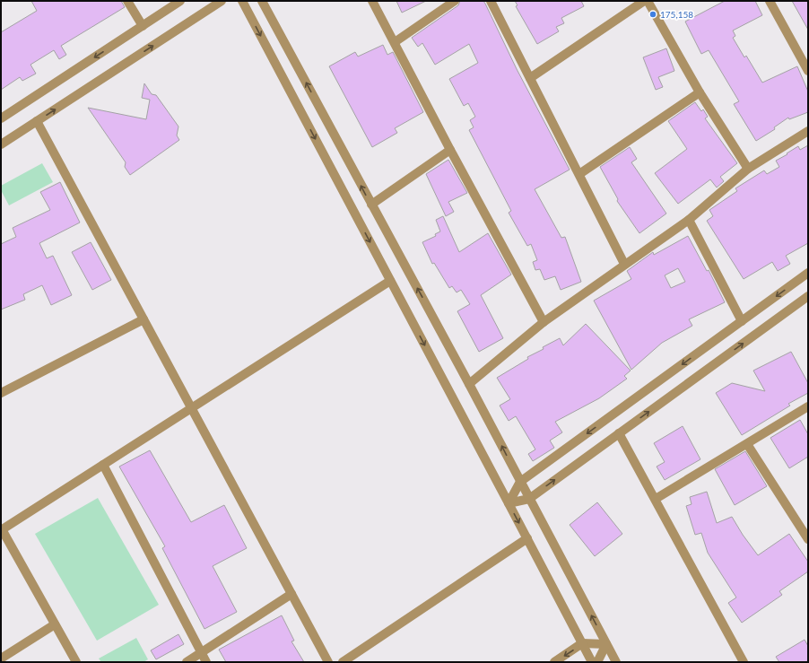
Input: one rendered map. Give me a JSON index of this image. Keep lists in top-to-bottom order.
{
  "places": ["175,158"]
}
